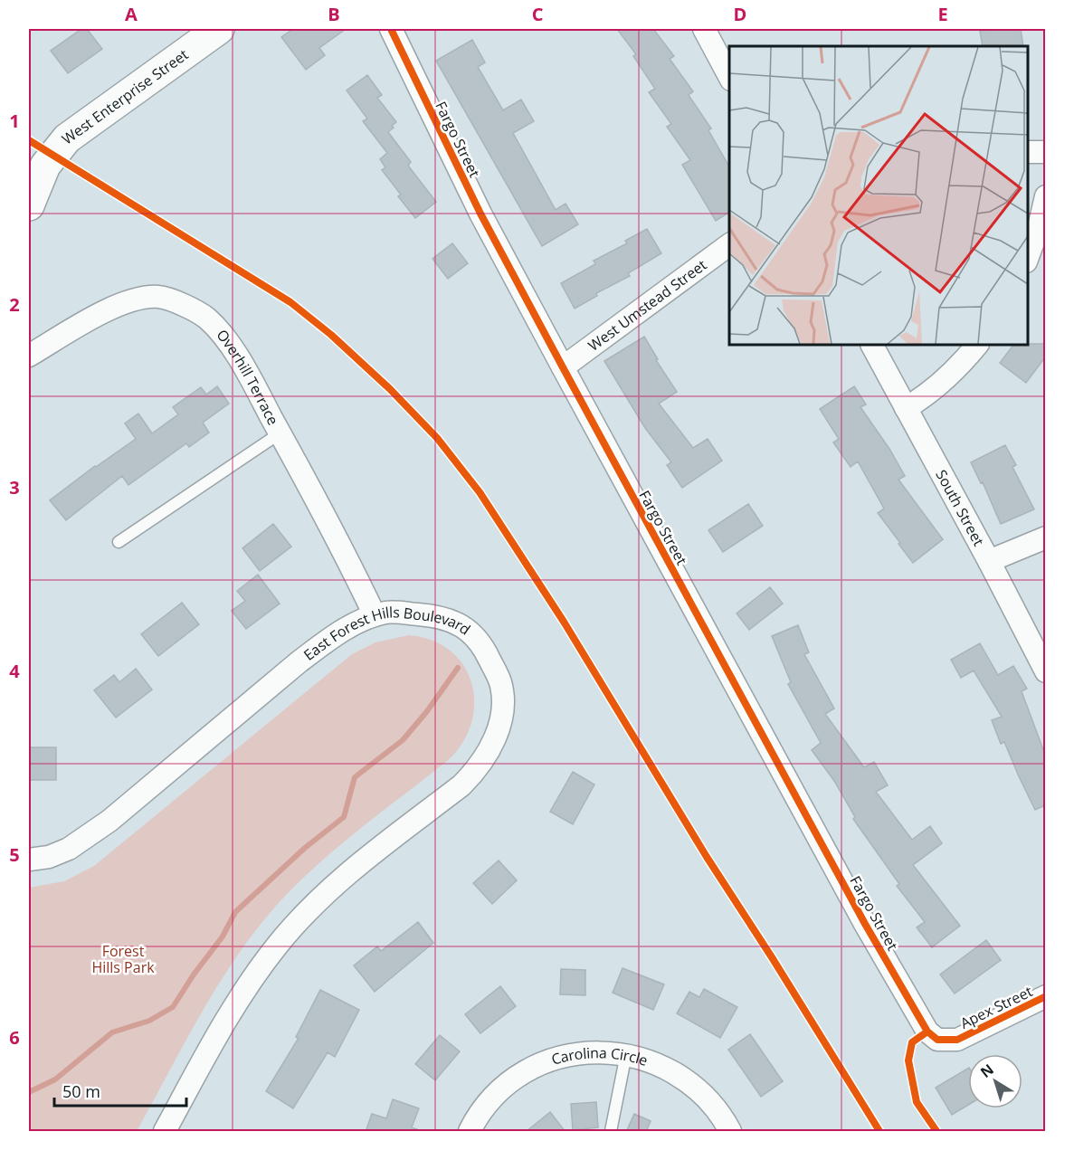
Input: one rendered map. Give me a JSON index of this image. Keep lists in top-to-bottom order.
{
  "streets": {
    "street": [
      "West Enterprise Street",
      "Fargo Street",
      "West Umstead Street",
      "Overhill Terrace",
      "South Street",
      "East Forest Hills Boulevard",
      "Apex Street",
      "Carolina Circle"
    ]
  },
  "crossings": [
    ["Fargo Street", "West Umstead Street"],
    ["Fargo Street", "Apex Street"],
    ["Overhill Terrace", "East Forest Hills Boulevard"]
  ],
  "parks": ["Forest Hills Park"],
  "scale_bar": "50 m",
  "north": "top left",
  "grid": {
    "columns": [
      "A",
      "B",
      "C",
      "D",
      "E"
    ],
    "rows": [
      "1",
      "2",
      "3",
      "4",
      "5",
      "6"
    ]
  }
}
